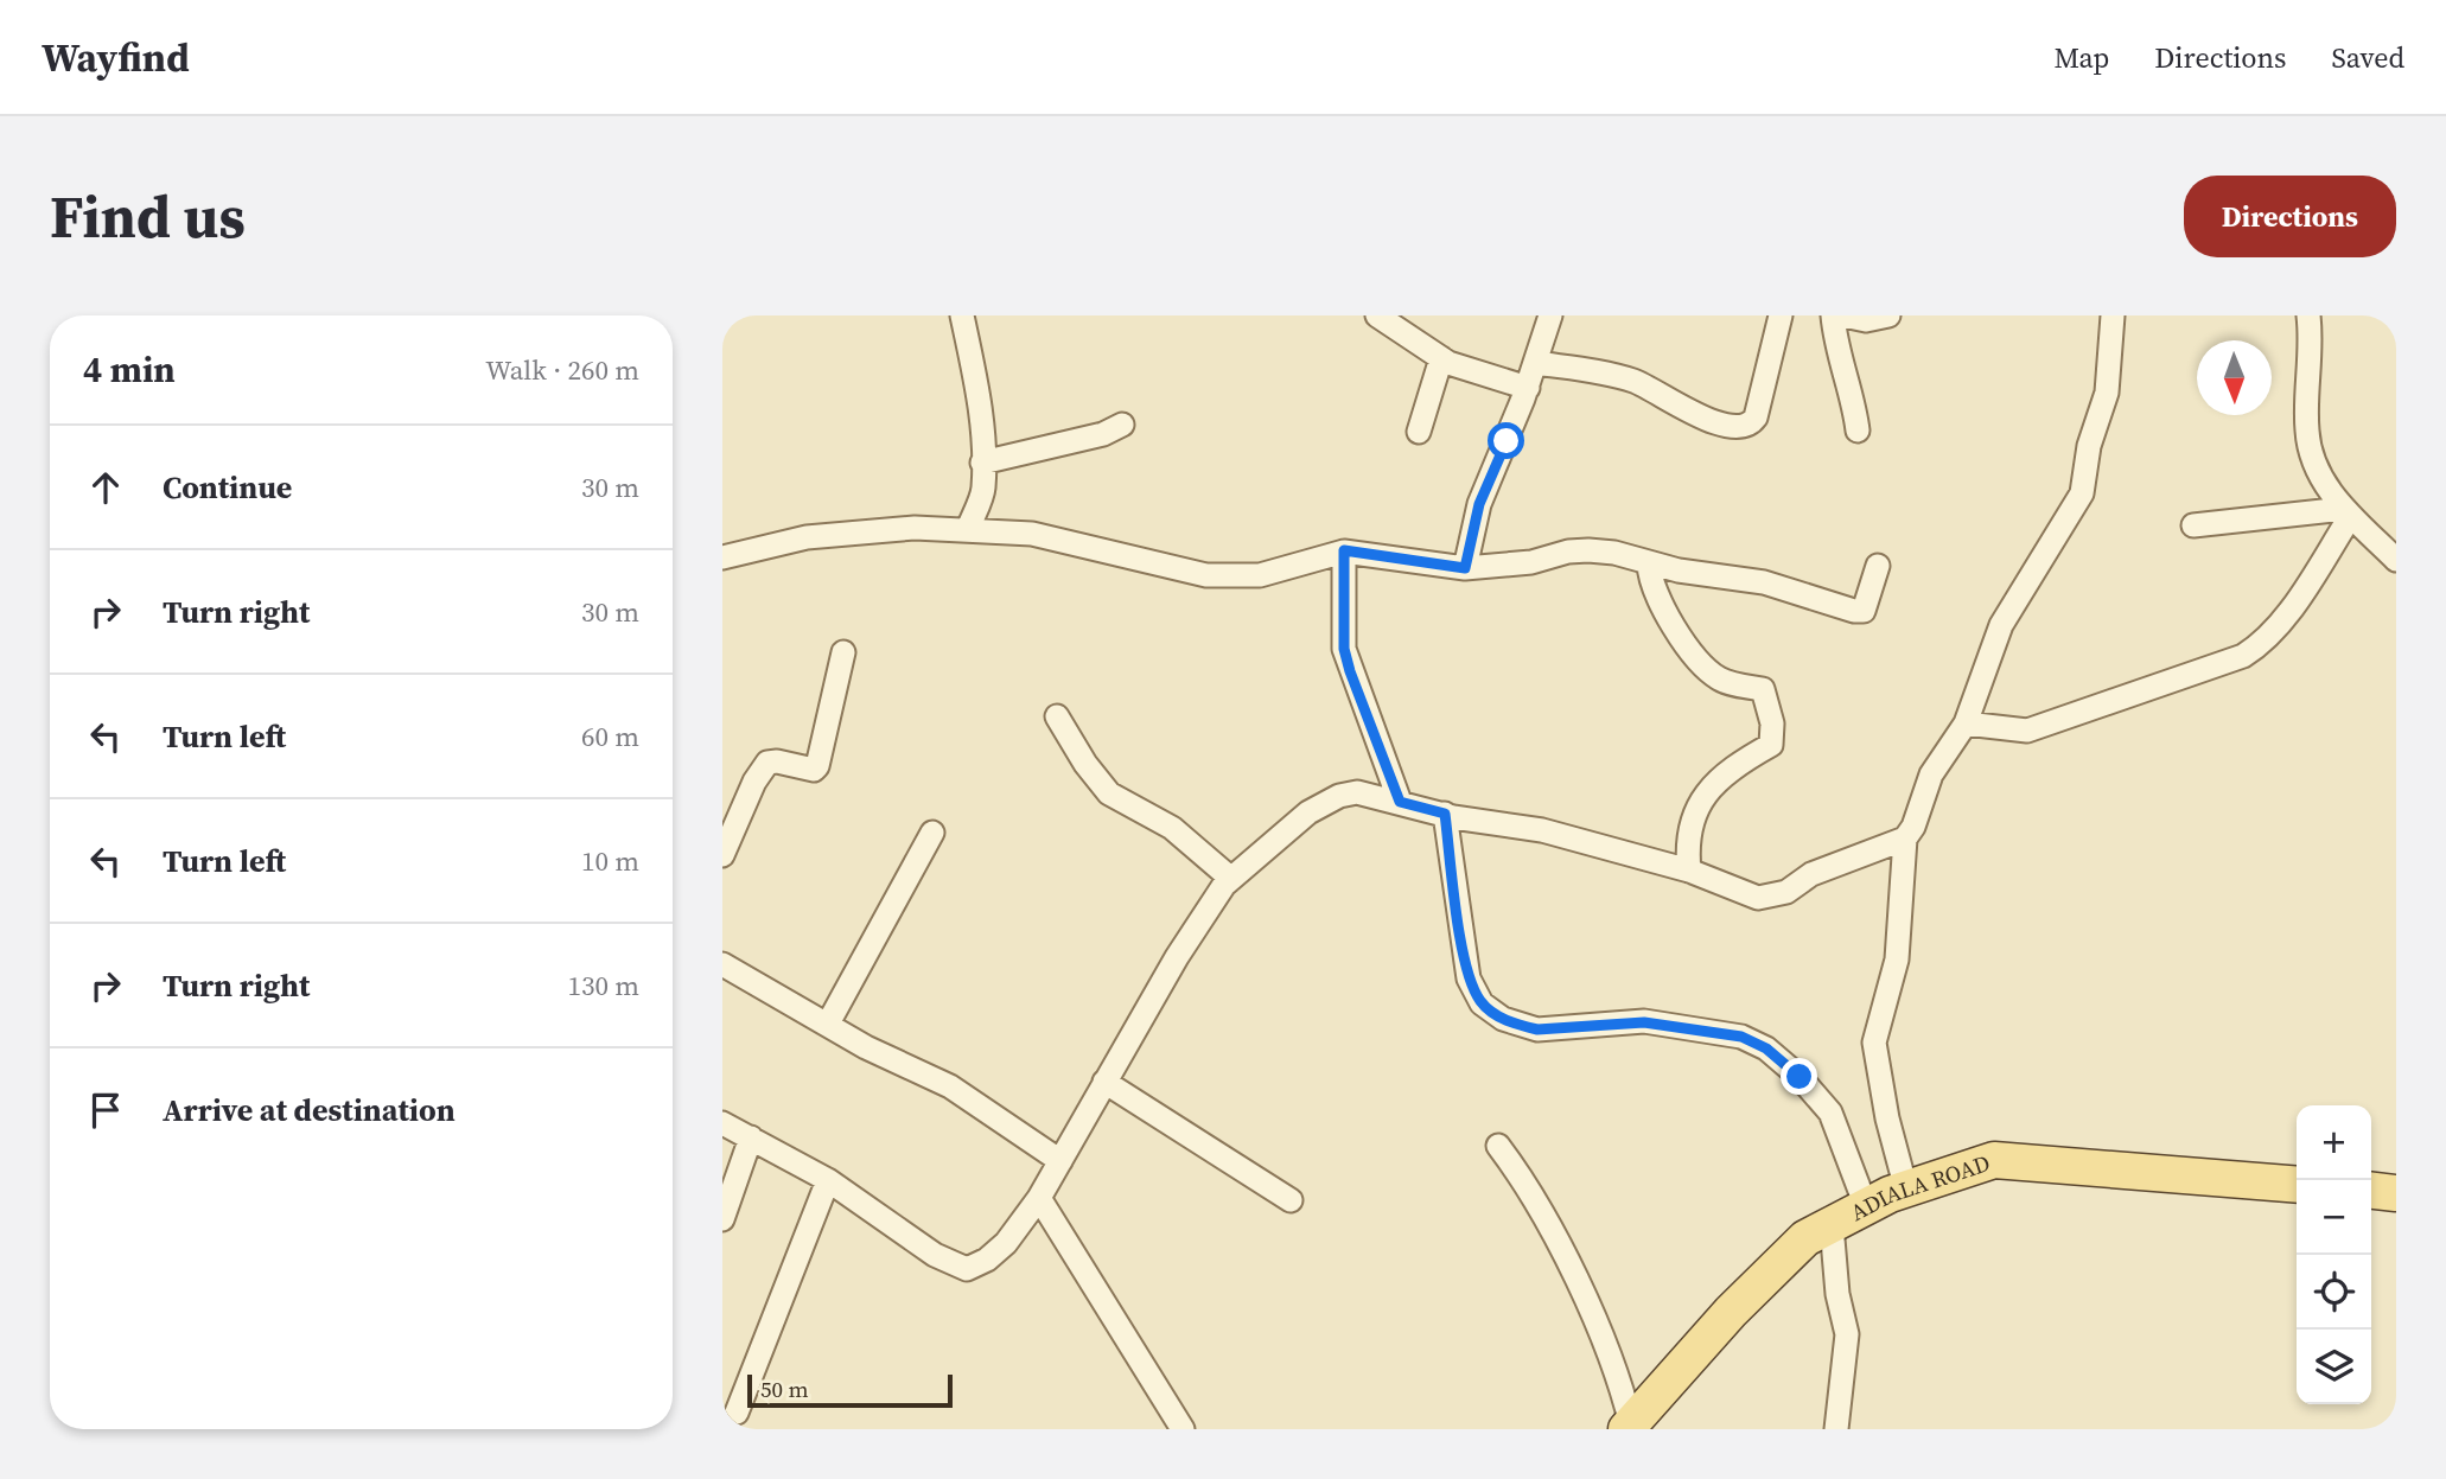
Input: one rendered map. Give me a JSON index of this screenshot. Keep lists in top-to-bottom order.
{
  "streets": {
    "main road": ["ADIALA ROAD"]
  },
  "scale_bar": "50 m",
  "north": "bottom",
  "page": {
    "header": "Wayfind",
    "nav": ["Map", "Directions", "Saved"],
    "buttons": "Directions",
    "title": "Find us",
    "heading": ["4 min", "Walk · 260 m"],
    "list": [
      ["Continue", "30 m"],
      ["Turn right", "30 m"],
      ["Turn left", "60 m"],
      ["Turn left", "10 m"],
      ["Turn right", "130 m"],
      "Arrive at destination"
    ],
    "map_buttons": ["+", "−"],
    "scale": "50 m"
  }
}
